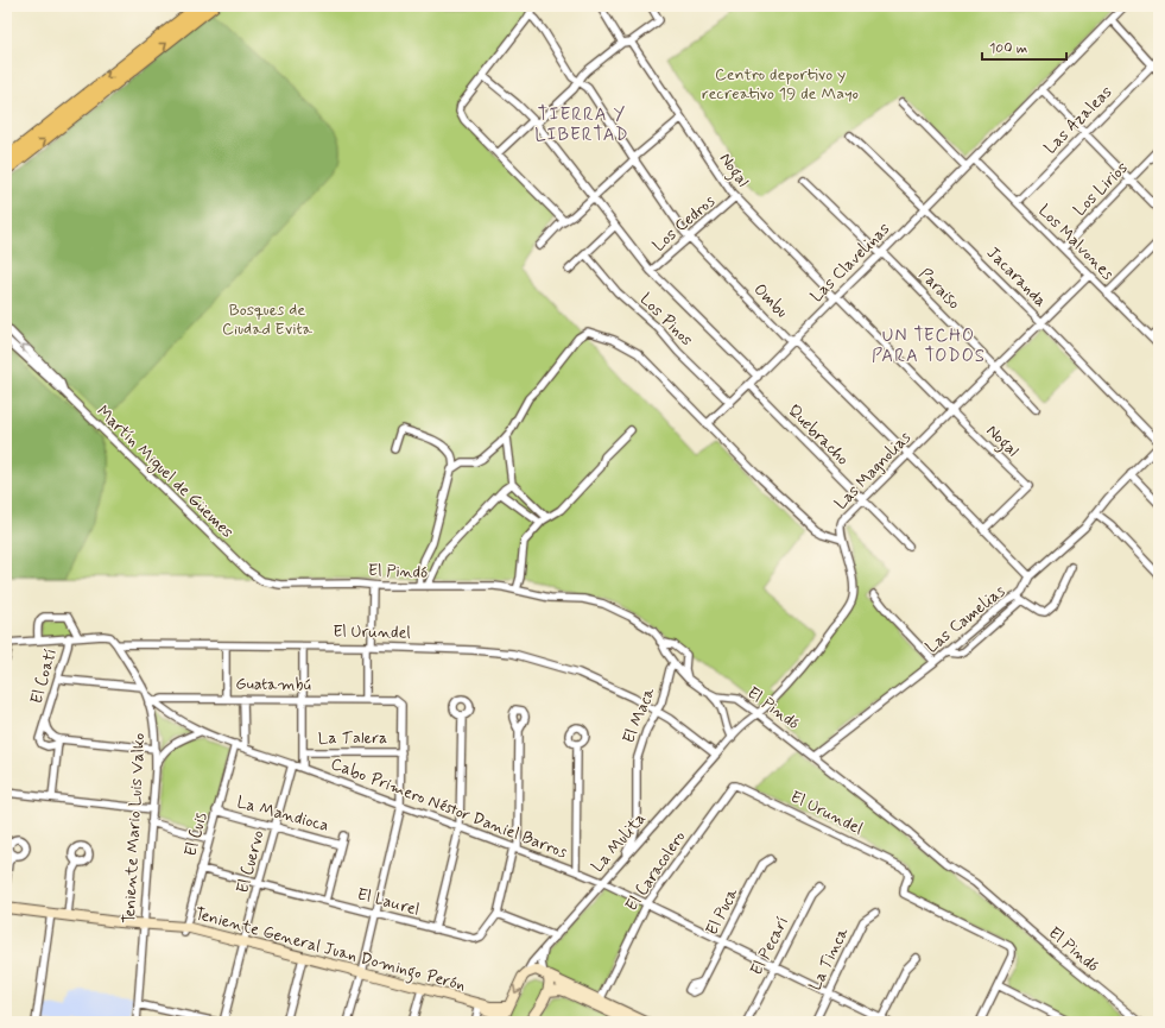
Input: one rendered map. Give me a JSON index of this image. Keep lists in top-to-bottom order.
{
  "streets": {
    "main road": ["Teniente General Juan Domingo Perón"],
    "street": [
      "Las Azaleas",
      "Nogal",
      "Los Lirios",
      "Los Cedros",
      "Los Malvones",
      "Las Clavelinas",
      "Jacaranda",
      "Paraiso",
      "Ombu",
      "Los Pinos",
      "Quebracho",
      "Las Magnolias",
      "Martín Miguel de Güemes",
      "El Pindó",
      "Las Camelias",
      "El Urundel",
      "El Coatí",
      "Guatambú",
      "El Maca",
      "La Talera",
      "Cabo Primero Néstor Daniel Barros",
      "La Mandioca",
      "Teniente Mario Luis Valko",
      "El Cuis",
      "La Mulita",
      "El Cuervo",
      "El Caracolero",
      "El Laurel",
      "El Puca",
      "El Pecarí",
      "La Tinca"
    ]
  },
  "crossings": [
    ["Las Azaleas", "Los Malvones"],
    ["Nogal", "Los Cedros"],
    ["Nogal", "Las Clavelinas"],
    ["Nogal", "Ombu"],
    ["Nogal", "Las Magnolias"],
    ["Los Lirios", "Los Malvones"],
    ["Los Cedros", "Ombu"],
    ["Los Malvones", "Las Clavelinas"],
    ["Los Malvones", "Las Magnolias"],
    ["Las Clavelinas", "Jacaranda"],
    ["Las Clavelinas", "Paraiso"],
    ["Las Clavelinas", "Ombu"],
    ["Las Clavelinas", "Los Pinos"],
    ["Las Clavelinas", "Quebracho"],
    ["Jacaranda", "Las Magnolias"],
    ["Jacaranda", "Las Camelias"],
    ["Paraiso", "Las Magnolias"],
    ["Ombu", "Las Magnolias"],
    ["Ombu", "Las Camelias"],
    ["Quebracho", "Las Magnolias"],
    ["Las Magnolias", "El Pindó"],
    ["Las Magnolias", "El Urundel"],
    ["Las Magnolias", "La Mulita"],
    ["Martín Miguel de Güemes", "El Pindó"],
    ["El Pindó", "Las Camelias"],
    ["El Pindó", "El Maca"],
    ["El Urundel", "El Coatí"],
    ["El Urundel", "El Maca"],
    ["El Urundel", "Teniente Mario Luis Valko"],
    ["El Urundel", "La Mulita"],
    ["El Urundel", "El Caracolero"],
    ["Guatambú", "La Talera"],
    ["Guatambú", "Cabo Primero Néstor Daniel Barros"],
    ["Guatambú", "Teniente Mario Luis Valko"],
    ["El Maca", "La Mulita"],
    ["Cabo Primero Néstor Daniel Barros", "Teniente Mario Luis Valko"],
    ["Cabo Primero Néstor Daniel Barros", "El Cuis"],
    ["Cabo Primero Néstor Daniel Barros", "La Mulita"],
    ["Cabo Primero Néstor Daniel Barros", "El Cuervo"],
    ["Cabo Primero Néstor Daniel Barros", "El Caracolero"],
    ["Cabo Primero Néstor Daniel Barros", "El Puca"],
    ["Cabo Primero Néstor Daniel Barros", "El Pecarí"],
    ["Cabo Primero Néstor Daniel Barros", "La Tinca"],
    ["La Mandioca", "El Cuis"],
    ["La Mandioca", "El Cuervo"],
    ["Teniente Mario Luis Valko", "Teniente General Juan Domingo Perón"],
    ["El Cuis", "El Laurel"],
    ["El Cuis", "Teniente General Juan Domingo Perón"],
    ["El Cuervo", "El Laurel"],
    ["El Cuervo", "Teniente General Juan Domingo Perón"]
  ],
  "districts": ["TIERRA Y LIBERTAD", "UN TECHO PARA TODOS"],
  "parks": ["Centro deportivo y recreativo 19 de Mayo", "Bosques de Ciudad Evita"],
  "scale_bar": "100 m"
}
